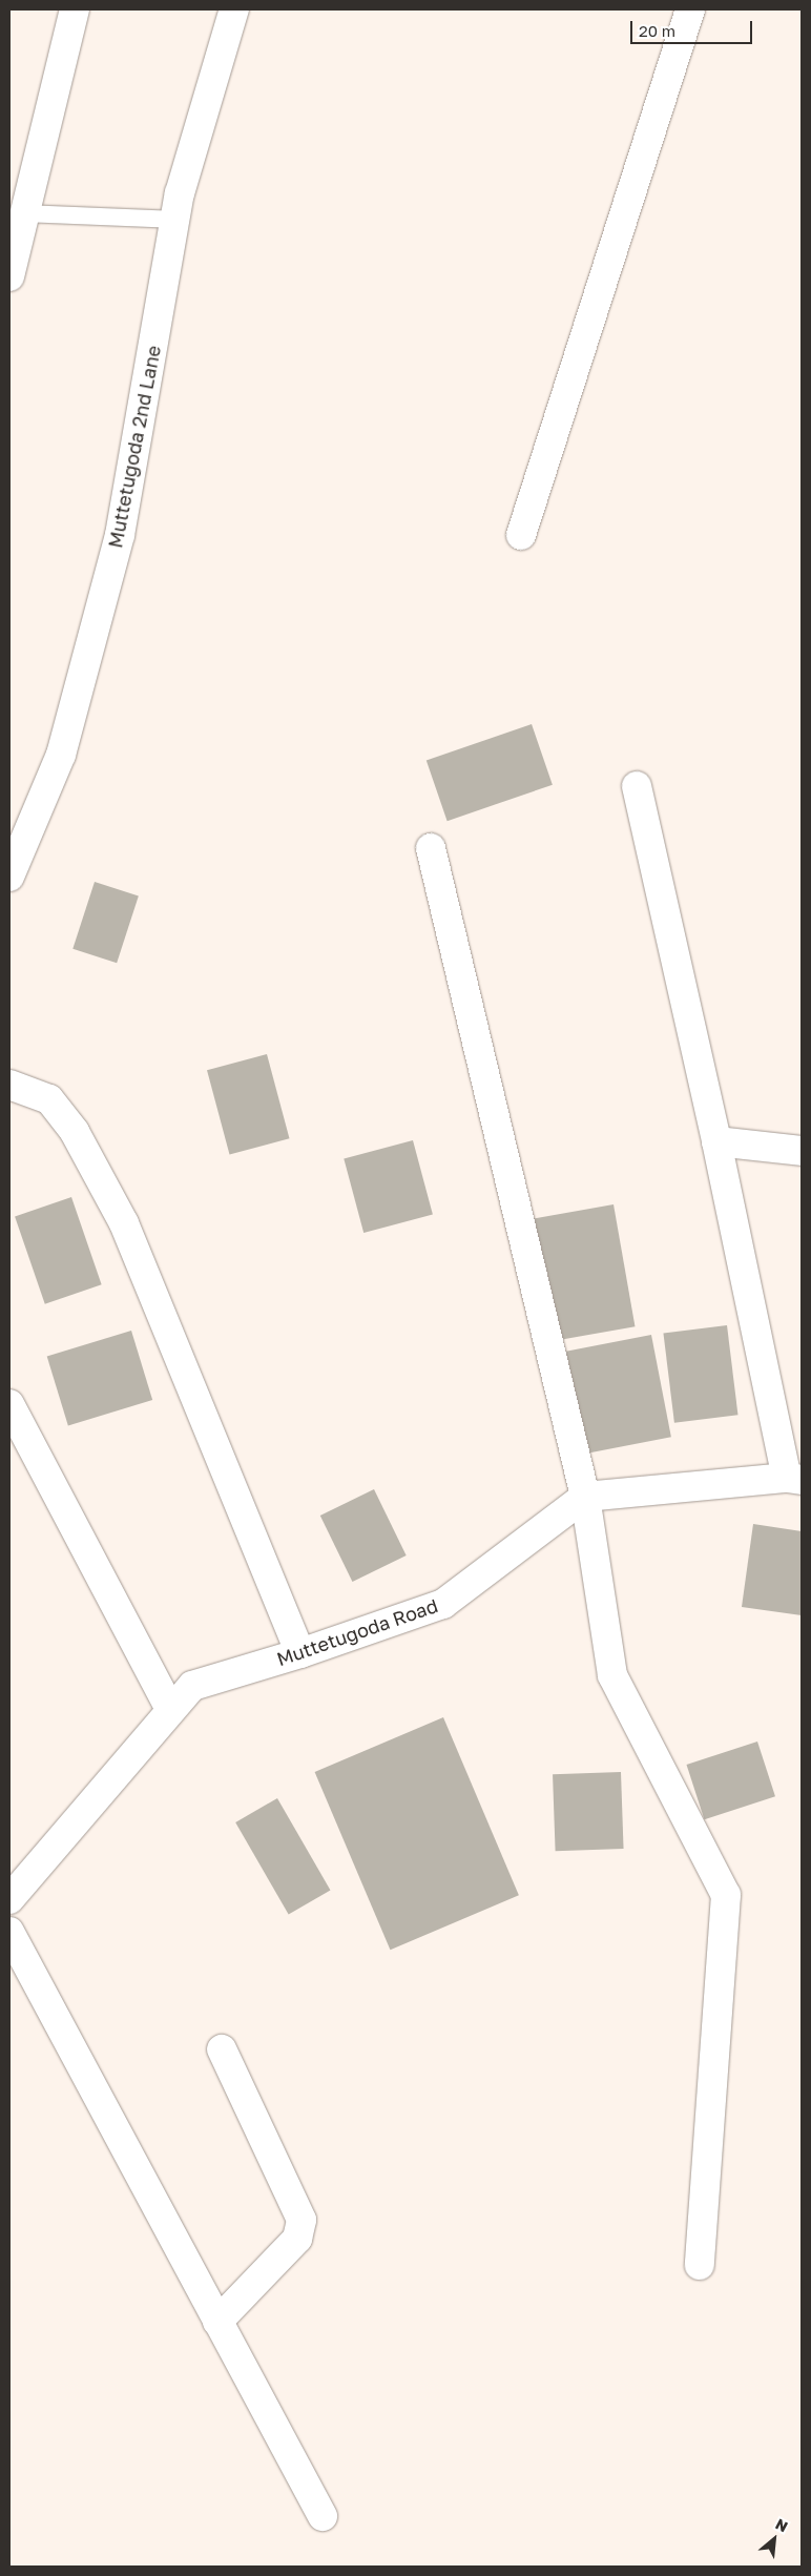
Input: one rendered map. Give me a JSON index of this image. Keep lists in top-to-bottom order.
{
  "streets": {
    "street": ["Muttetugoda 2nd Lane", "Muttetugoda Road"]
  },
  "scale_bar": "20 m",
  "north": "top right"
}
